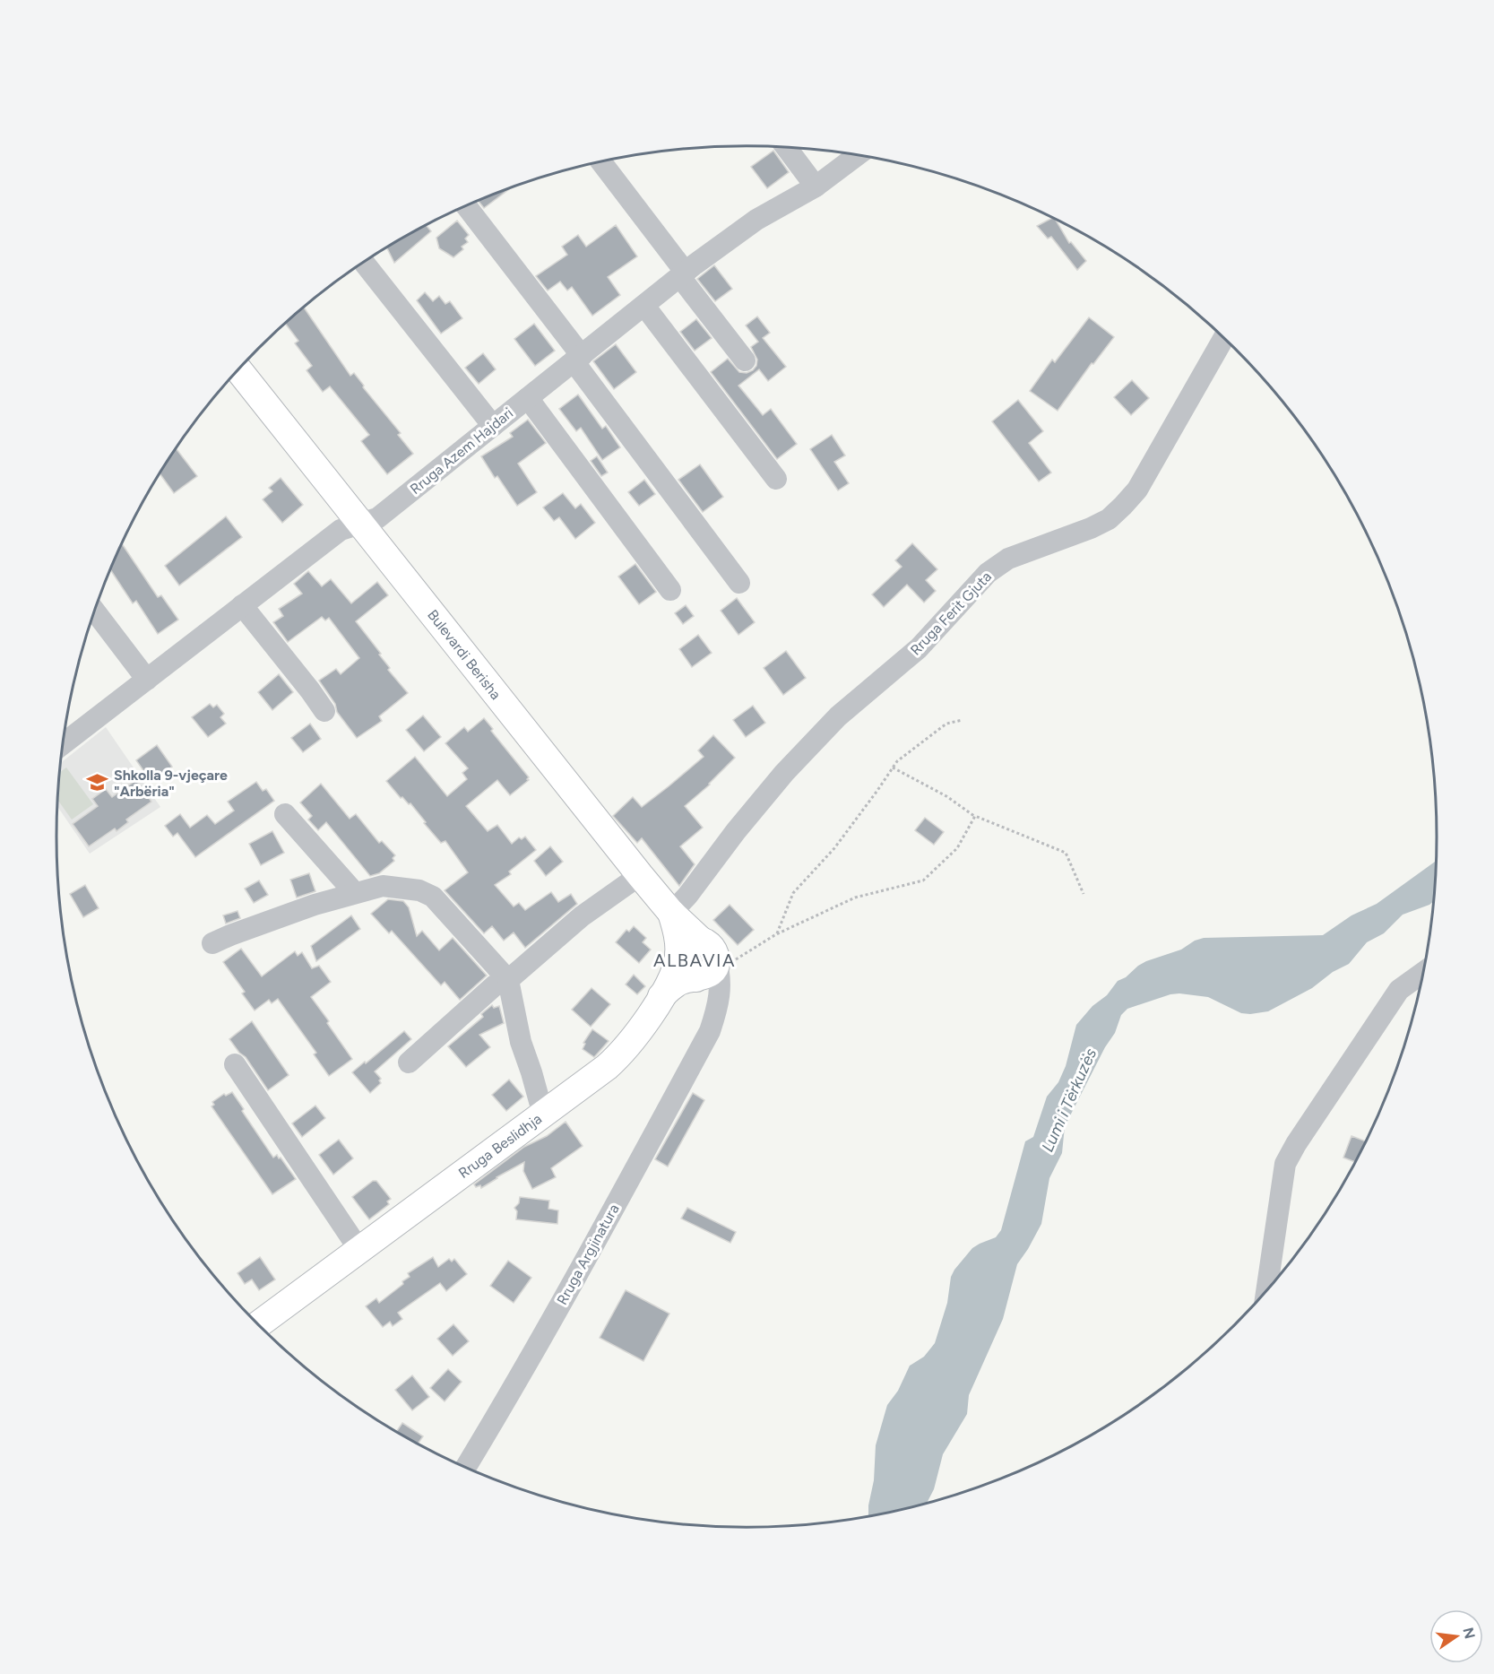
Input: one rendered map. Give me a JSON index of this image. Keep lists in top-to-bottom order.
{
  "streets": {
    "main road": ["Bulevardi Berisha", "Rruga Beslidhja"],
    "street": ["Rruga Azem Hajdari", "Rruga Ferit Gjuta", "Rruga Argjinatura"]
  },
  "crossings": [
    ["Rruga Azem Hajdari", "Bulevardi Berisha"],
    ["Rruga Ferit Gjuta", "Bulevardi Berisha"],
    ["Rruga Ferit Gjuta", "Rruga Beslidhja"],
    ["Bulevardi Berisha", "Rruga Beslidhja"],
    ["Bulevardi Berisha", "Rruga Argjinatura"],
    ["Rruga Beslidhja", "Rruga Argjinatura"]
  ],
  "districts": ["ALBAVIA"],
  "water": ["Lumi i Tërkuzës"],
  "places": {
    "school or university": ["Shkolla 9-vjeçare \"Arbëria\""]
  },
  "north": "right"
}
